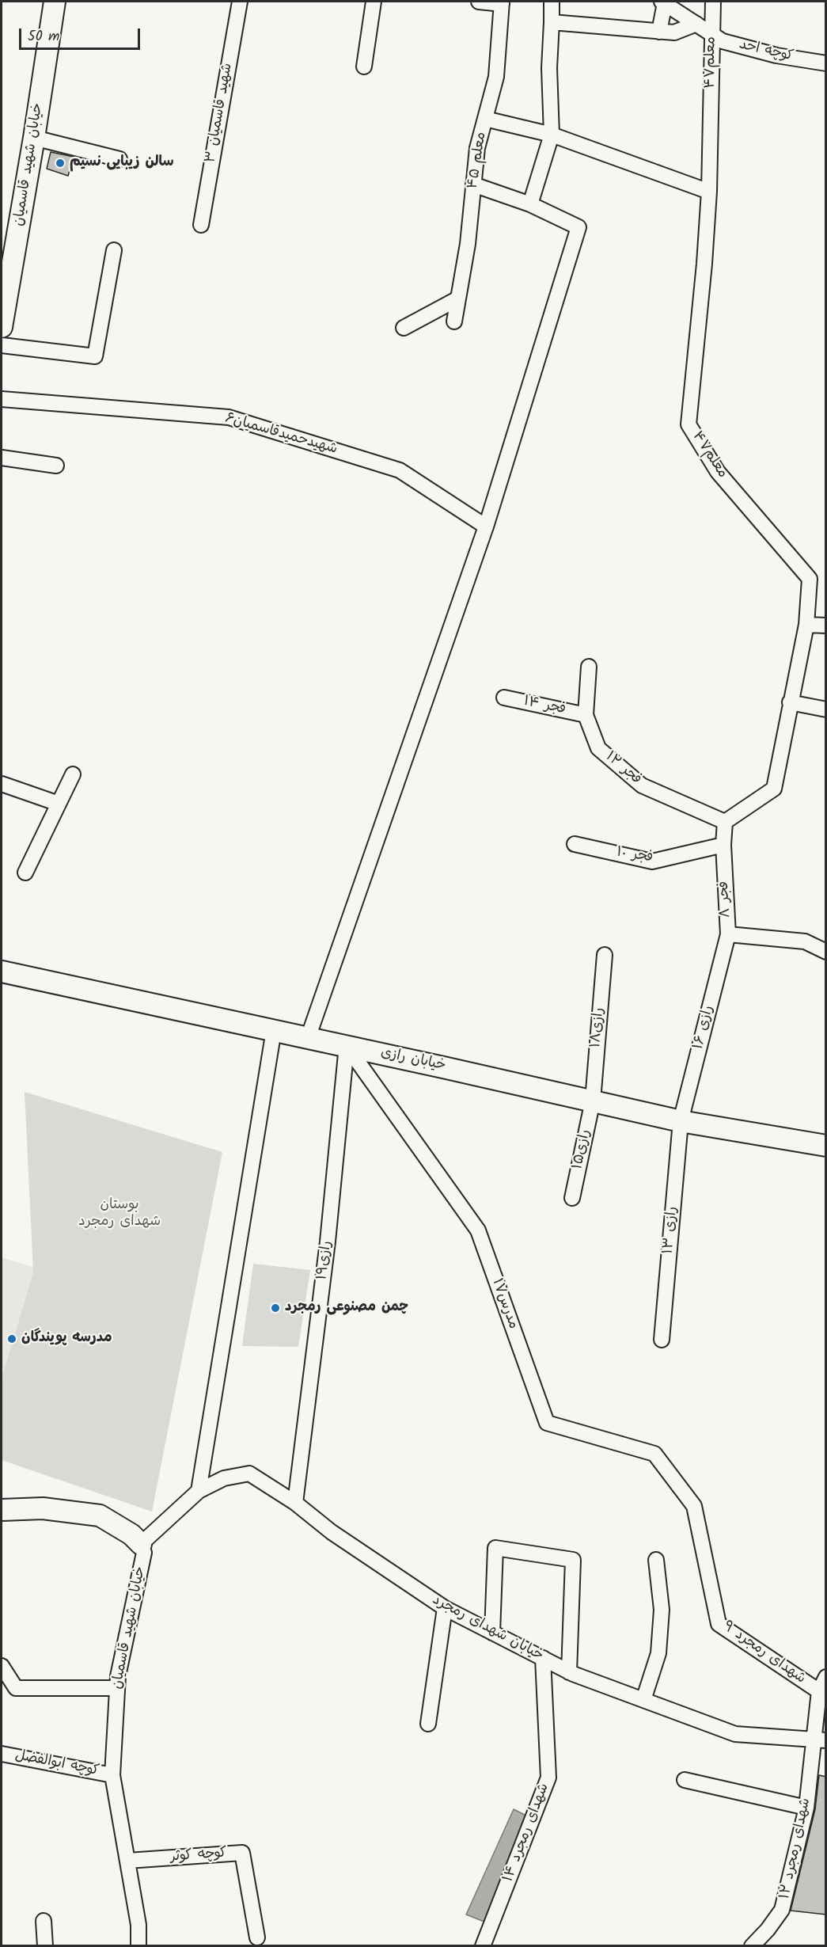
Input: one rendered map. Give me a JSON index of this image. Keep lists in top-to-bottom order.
{
  "streets": {
    "street": [
      "کوچه احد",
      "معلم۴۷",
      "شهید قاسمیان ۳",
      "معلم ۴۵",
      "خیابان شهید قاسمیان",
      "شهیدحمیدقاسمیان۶",
      "فجر ۱۴",
      "فجر ۱۲",
      "فجر ۱۰",
      "فجر ۸",
      "رازی۱۸",
      "رازی ۱۶",
      "خیابان رازی",
      "رازی۱۵",
      "رازی ۱۳",
      "رازی۱۹",
      "مدرس۱۷",
      "خیابان شهدای رمجرد",
      "شهدای رمجرد ۹",
      "کوچه ابوالفضل",
      "شهدای رمجرد ۱۴",
      "شهدای رمجرد ۱۲",
      "کوچه کوثر"
    ]
  },
  "crossings": [
    ["کوچه احد", "معلم۴۷"],
    ["معلم۴۷", "فجر ۱۲"],
    ["معلم۴۷", "فجر ۸"],
    ["خیابان شهید قاسمیان", "خیابان شهدای رمجرد"],
    ["خیابان شهید قاسمیان", "کوچه ابوالفضل"],
    ["خیابان شهید قاسمیان", "کوچه کوثر"],
    ["فجر ۱۴", "فجر ۱۲"],
    ["فجر ۱۲", "فجر ۸"],
    ["فجر ۱۰", "فجر ۸"],
    ["فجر ۸", "رازی ۱۶"],
    ["رازی۱۸", "خیابان رازی"],
    ["رازی۱۸", "رازی۱۵"],
    ["رازی ۱۶", "خیابان رازی"],
    ["رازی ۱۶", "رازی ۱۳"],
    ["خیابان رازی", "رازی۱۵"],
    ["خیابان رازی", "رازی ۱۳"],
    ["خیابان رازی", "رازی۱۹"],
    ["خیابان رازی", "مدرس۱۷"],
    ["رازی۱۹", "مدرس۱۷"],
    ["رازی۱۹", "خیابان شهدای رمجرد"],
    ["مدرس۱۷", "شهدای رمجرد ۹"],
    ["خیابان شهدای رمجرد", "شهدای رمجرد ۹"],
    ["خیابان شهدای رمجرد", "شهدای رمجرد ۱۴"],
    ["خیابان شهدای رمجرد", "شهدای رمجرد ۱۲"],
    ["شهدای رمجرد ۹", "شهدای رمجرد ۱۲"]
  ],
  "parks": ["بوستان شهدای رمجرد"],
  "places": ["سالن زیبایی نسیم", "چمن مصنوعی رمجرد", "مدرسه پویندگان"],
  "scale_bar": "50 m"
}
